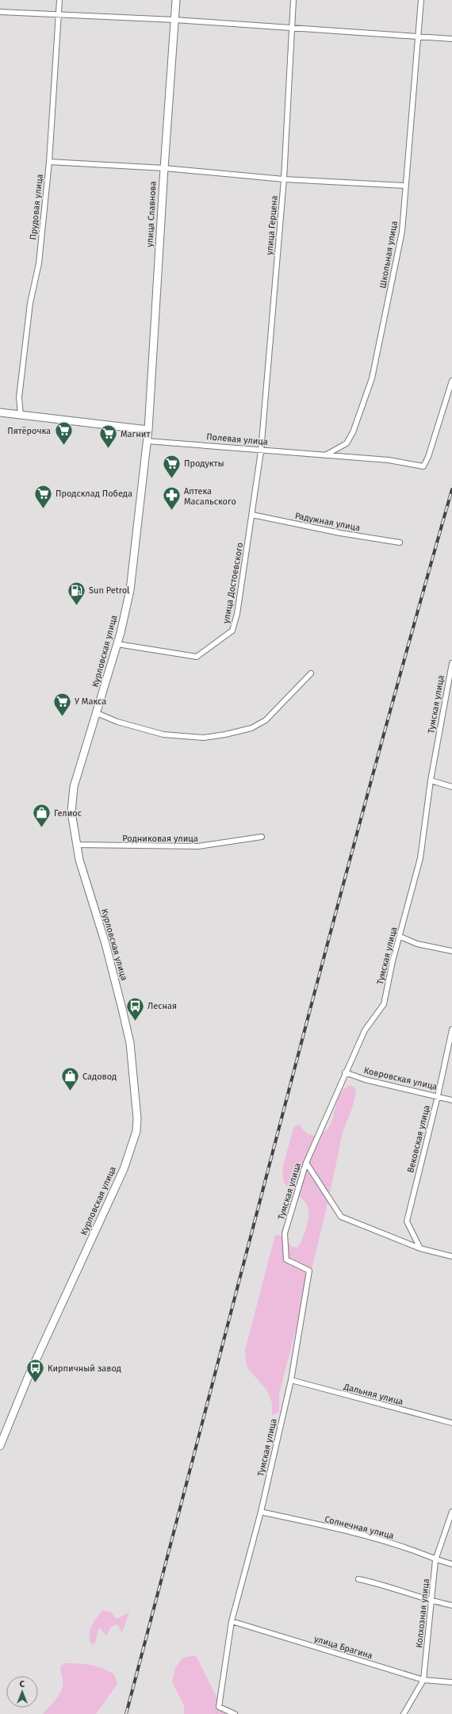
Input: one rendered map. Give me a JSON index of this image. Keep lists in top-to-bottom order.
{
  "streets": {
    "main road": ["улица Славнова", "Курловская улица"],
    "street": [
      "Прудовая улица",
      "улица Герцена",
      "Школьная улица",
      "Полевая улица",
      "Радужная улица",
      "улица Достоевского",
      "Тумская улица",
      "Родниковая улица",
      "Ковровская улица",
      "Вековская улица",
      "Дальняя улица",
      "Солнечная улица",
      "Колхозная улица",
      "улица Брагина"
    ]
  },
  "crossings": [
    ["улица Славнова", "Курловская улица"],
    ["улица Герцена", "Полевая улица"],
    ["улица Герцена", "улица Достоевского"],
    ["Школьная улица", "Полевая улица"],
    ["Полевая улица", "улица Достоевского"],
    ["Полевая улица", "Курловская улица"],
    ["Радужная улица", "улица Достоевского"],
    ["улица Достоевского", "Курловская улица"],
    ["Курловская улица", "Родниковая улица"],
    ["Тумская улица", "Ковровская улица"],
    ["Тумская улица", "Дальняя улица"],
    ["Тумская улица", "Солнечная улица"],
    ["Тумская улица", "улица Брагина"],
    ["Ковровская улица", "Вековская улица"],
    ["Солнечная улица", "Колхозная улица"],
    ["Колхозная улица", "улица Брагина"]
  ],
  "places": {
    "supermarket": [
      "Пятёрочка",
      "Магнит",
      "Продукты",
      "Продсклад Победа",
      "У Макса"
    ],
    "pharmacy": ["Аптека Масальского"],
    "fuel station": ["Sun Petrol"],
    "shop": ["Гелиос", "Садовод"],
    "bus stop": ["Лесная", "Кирпичный завод"]
  },
  "north": "top"
}
